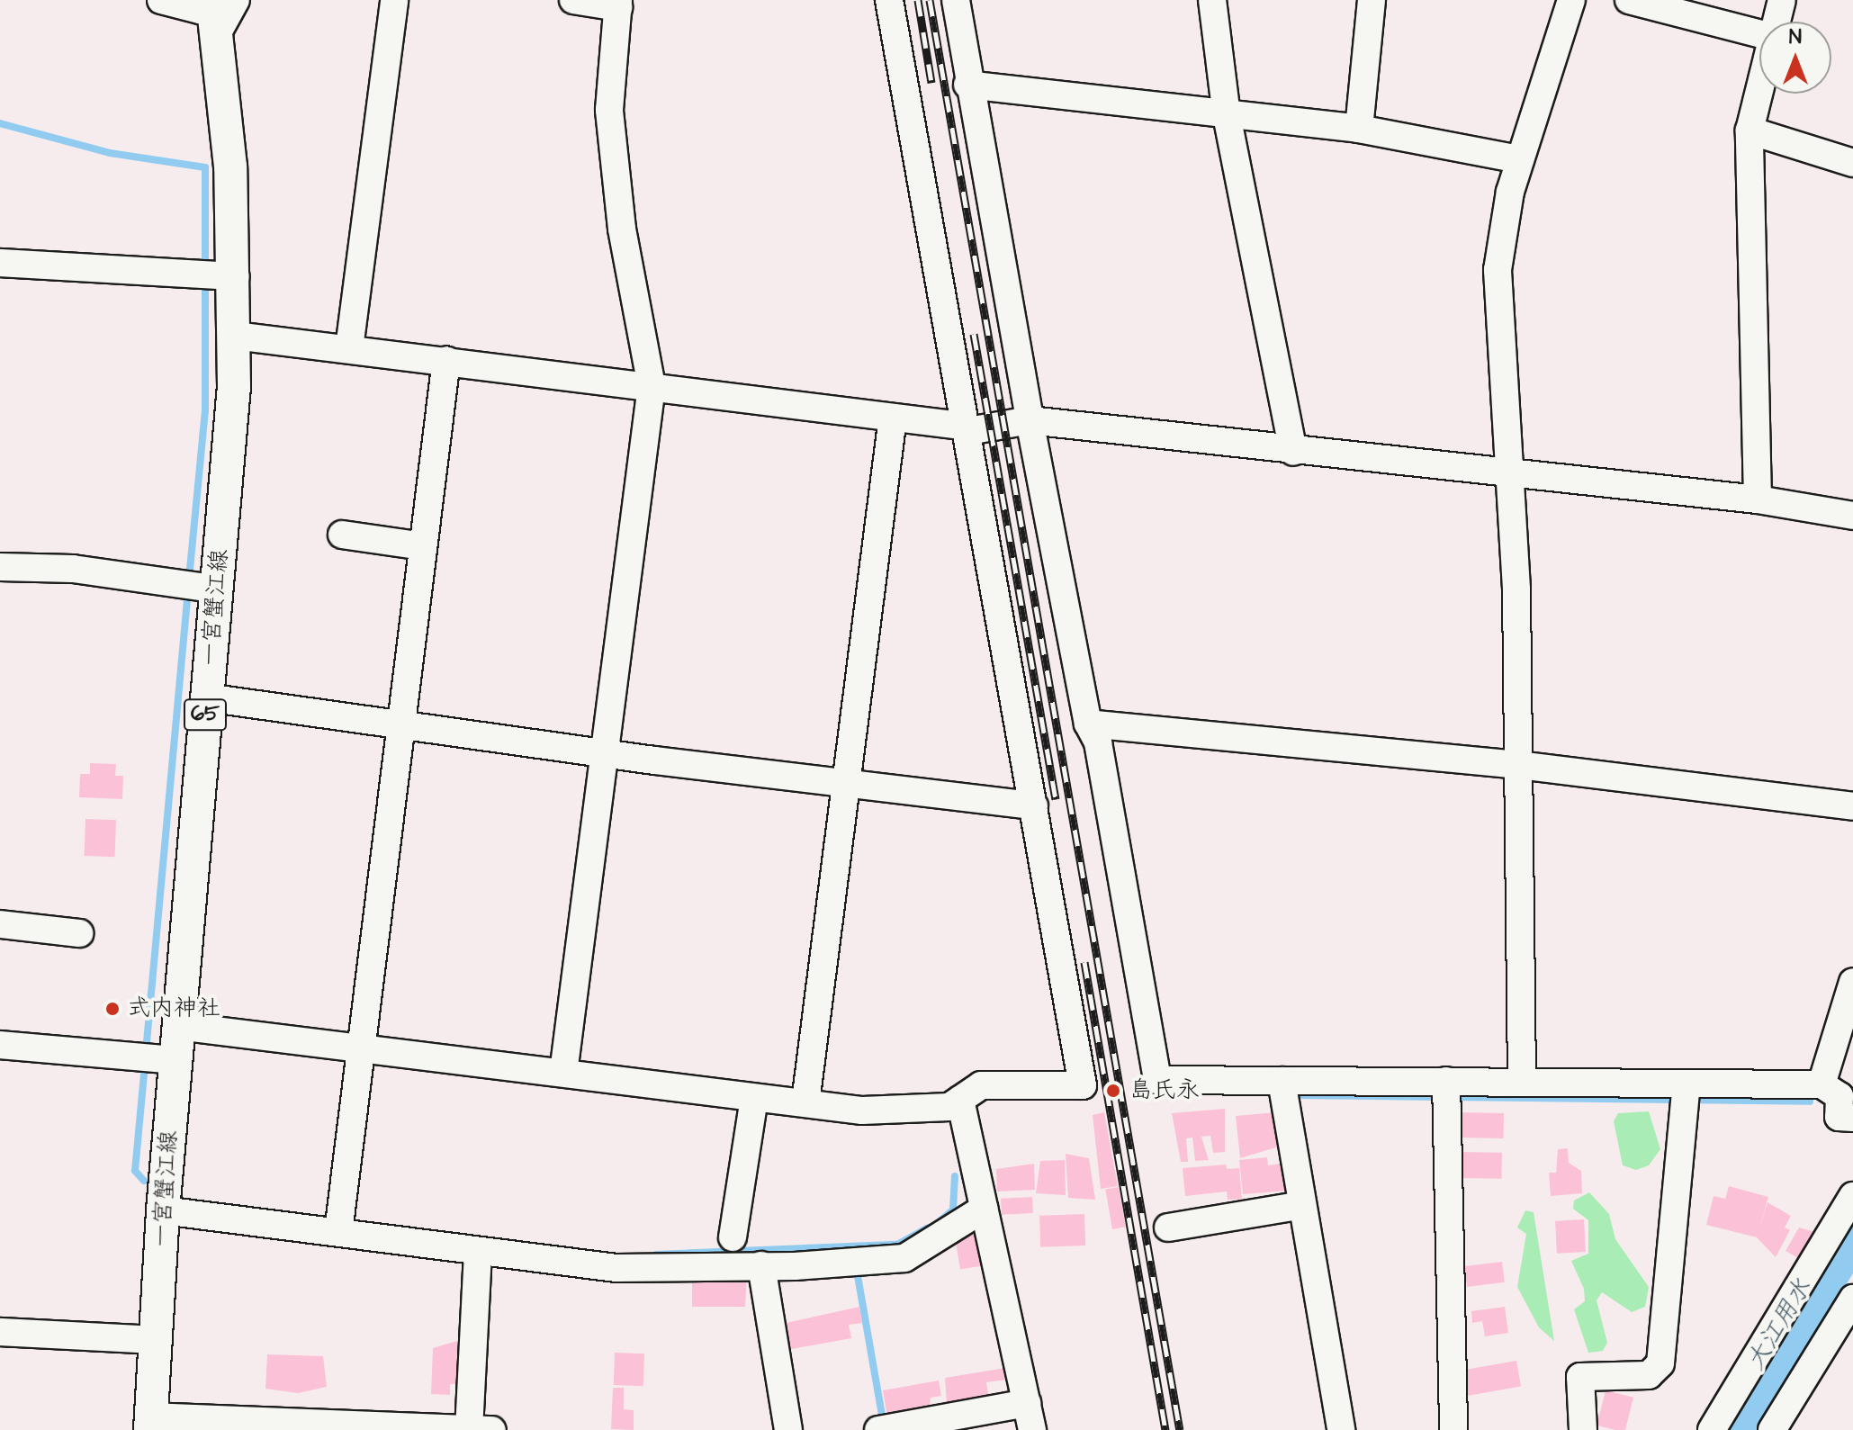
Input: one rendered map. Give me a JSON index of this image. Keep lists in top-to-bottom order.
{
  "streets": {
    "main road": ["一宮蟹江線", "65"]
  },
  "water": ["大江用水"],
  "places": ["式内神社", "島氏永"],
  "north": "top"
}
